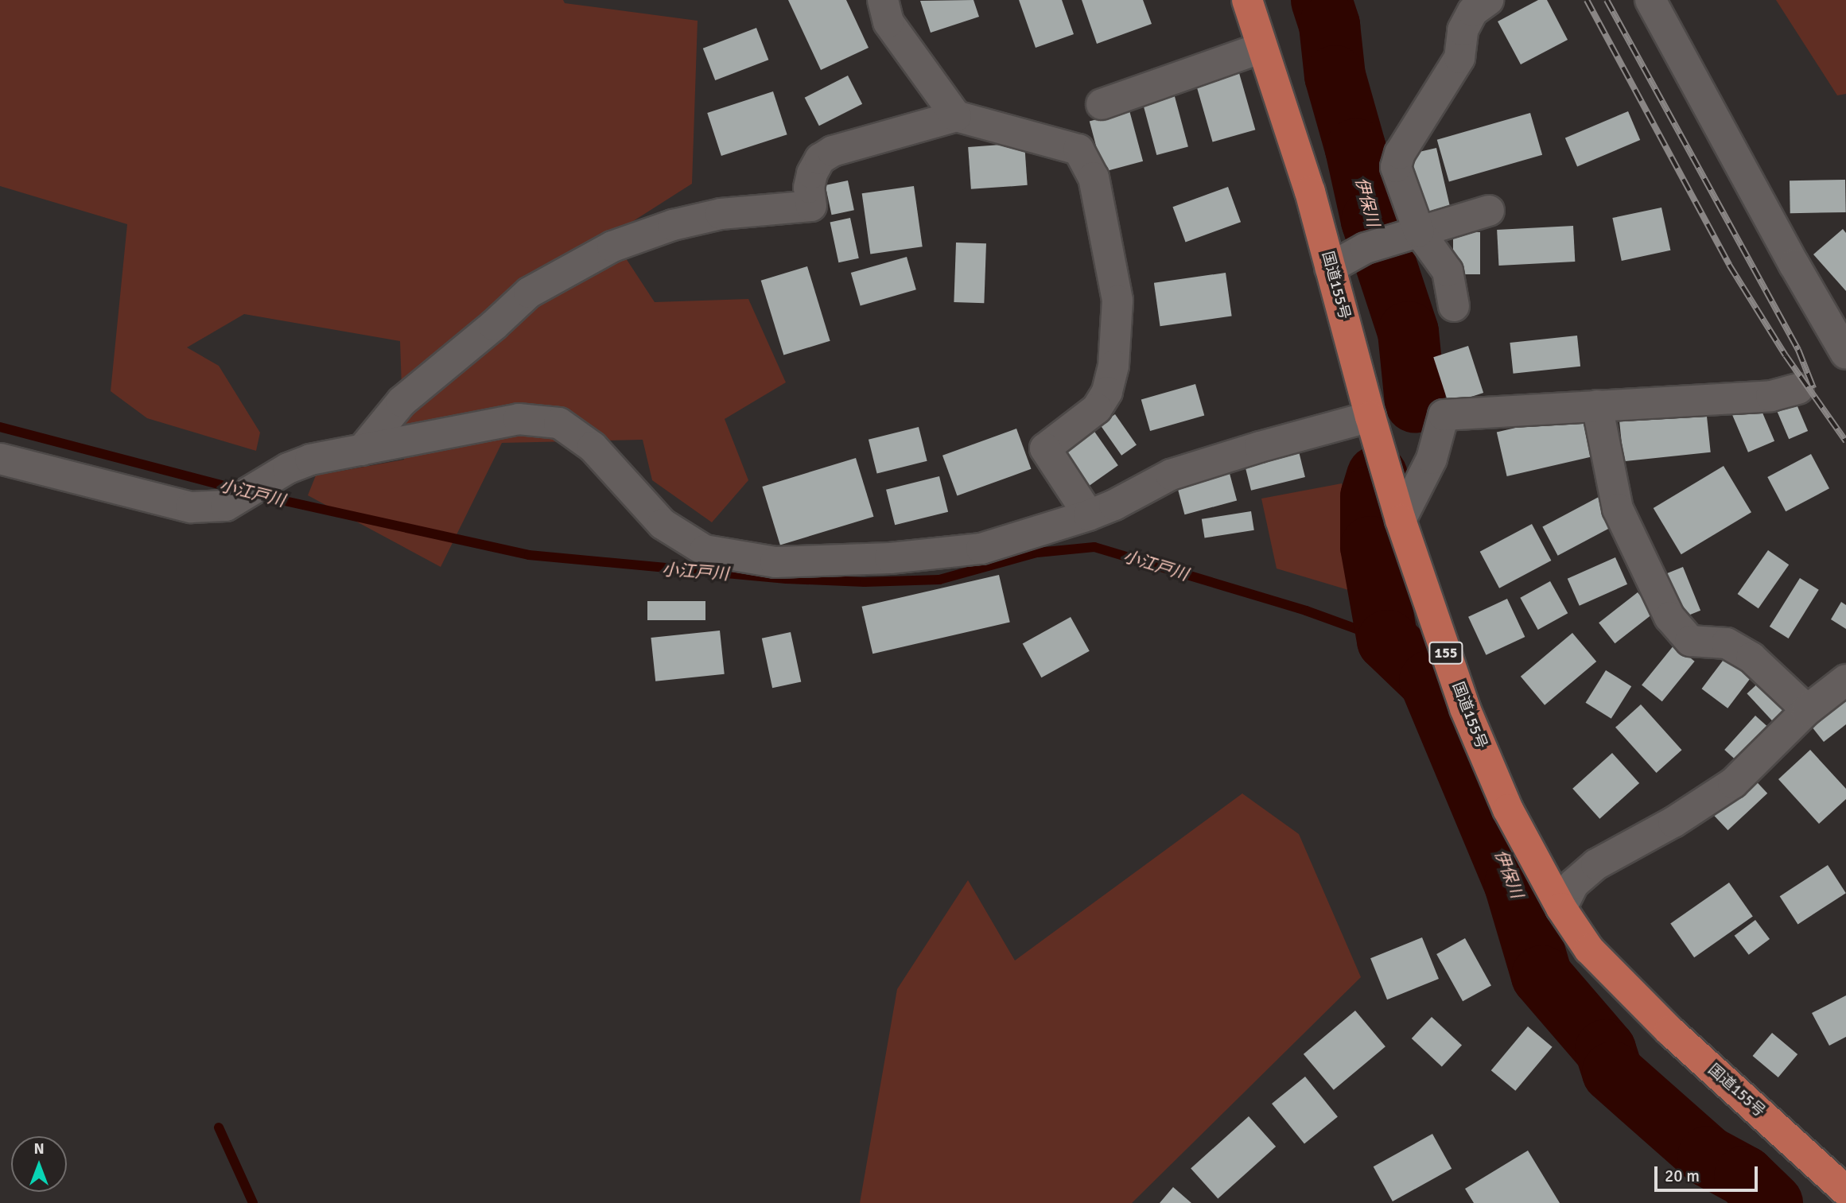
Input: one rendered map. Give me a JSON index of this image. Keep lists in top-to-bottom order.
{
  "streets": {
    "highway": ["国道155号", "155"]
  },
  "water": ["伊保川", "小江戸川"],
  "scale_bar": "20 m",
  "north": "top"
}
